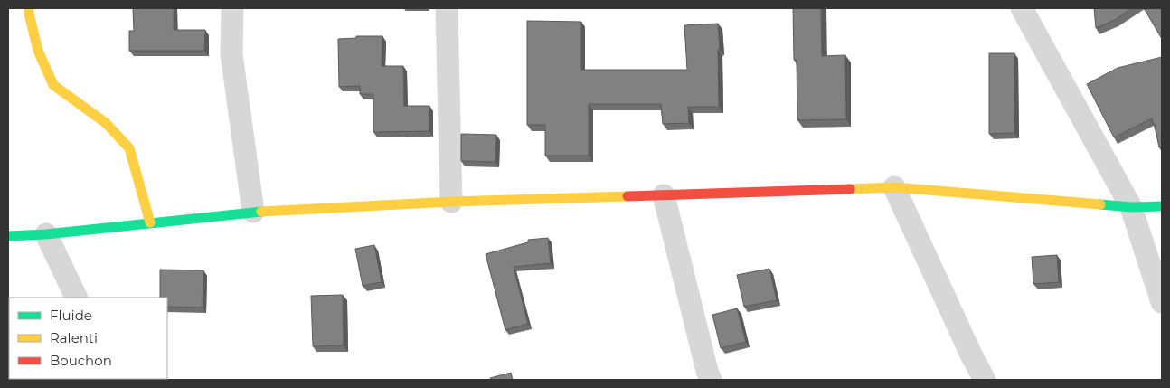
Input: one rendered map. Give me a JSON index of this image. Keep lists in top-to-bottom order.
{
  "legend": ["Fluide", "Ralenti", "Bouchon"]
}
